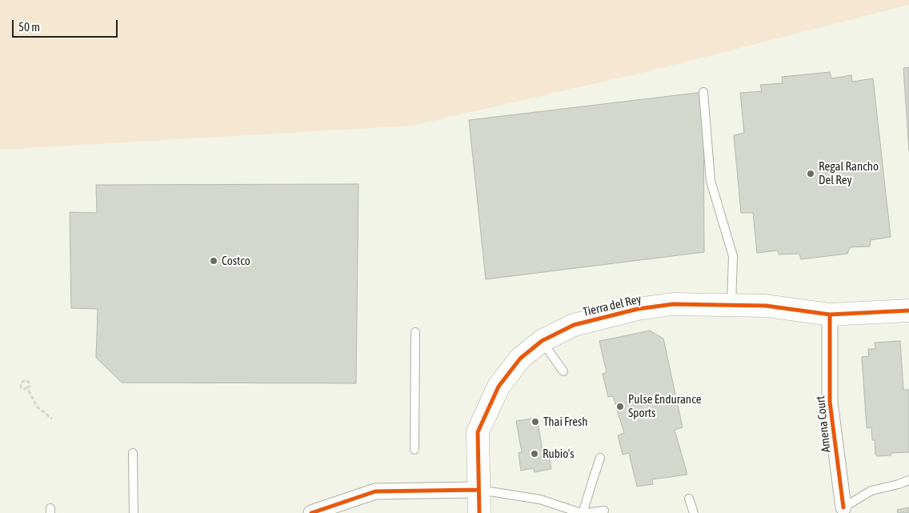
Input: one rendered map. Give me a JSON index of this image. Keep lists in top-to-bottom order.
{
  "streets": {
    "street": ["Tierra del Rey", "Amena Court"]
  },
  "crossings": [
    ["Tierra del Rey", "Amena Court"]
  ],
  "places": [
    "Regal Rancho Del Rey",
    "Costco",
    "Pulse Endurance Sports",
    "Thai Fresh",
    "Rubio's"
  ],
  "scale_bar": "50 m"
}
